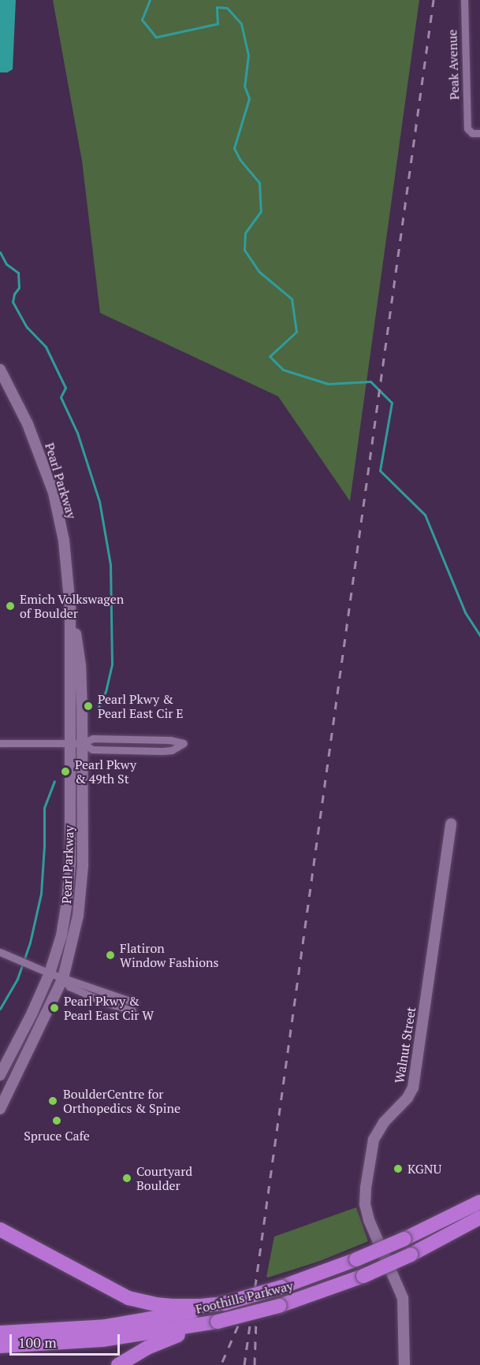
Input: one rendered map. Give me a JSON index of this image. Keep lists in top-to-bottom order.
{
  "streets": {
    "highway": ["Foothills Parkway"],
    "main road": ["Pearl Parkway", "Walnut Street"],
    "street": ["Peak Avenue"]
  },
  "places": [
    "Emich Volkswagen of Boulder",
    "Pearl Pkwy & Pearl East Cir E",
    "Pearl Pkwy & 49th St",
    "Flatiron Window Fashions",
    "Pearl Pkwy & Pearl East Cir W",
    "BoulderCentre for Orthopedics & Spine",
    "Spruce Cafe",
    "KGNU",
    "Courtyard Boulder"
  ],
  "scale_bar": "100 m"
}
